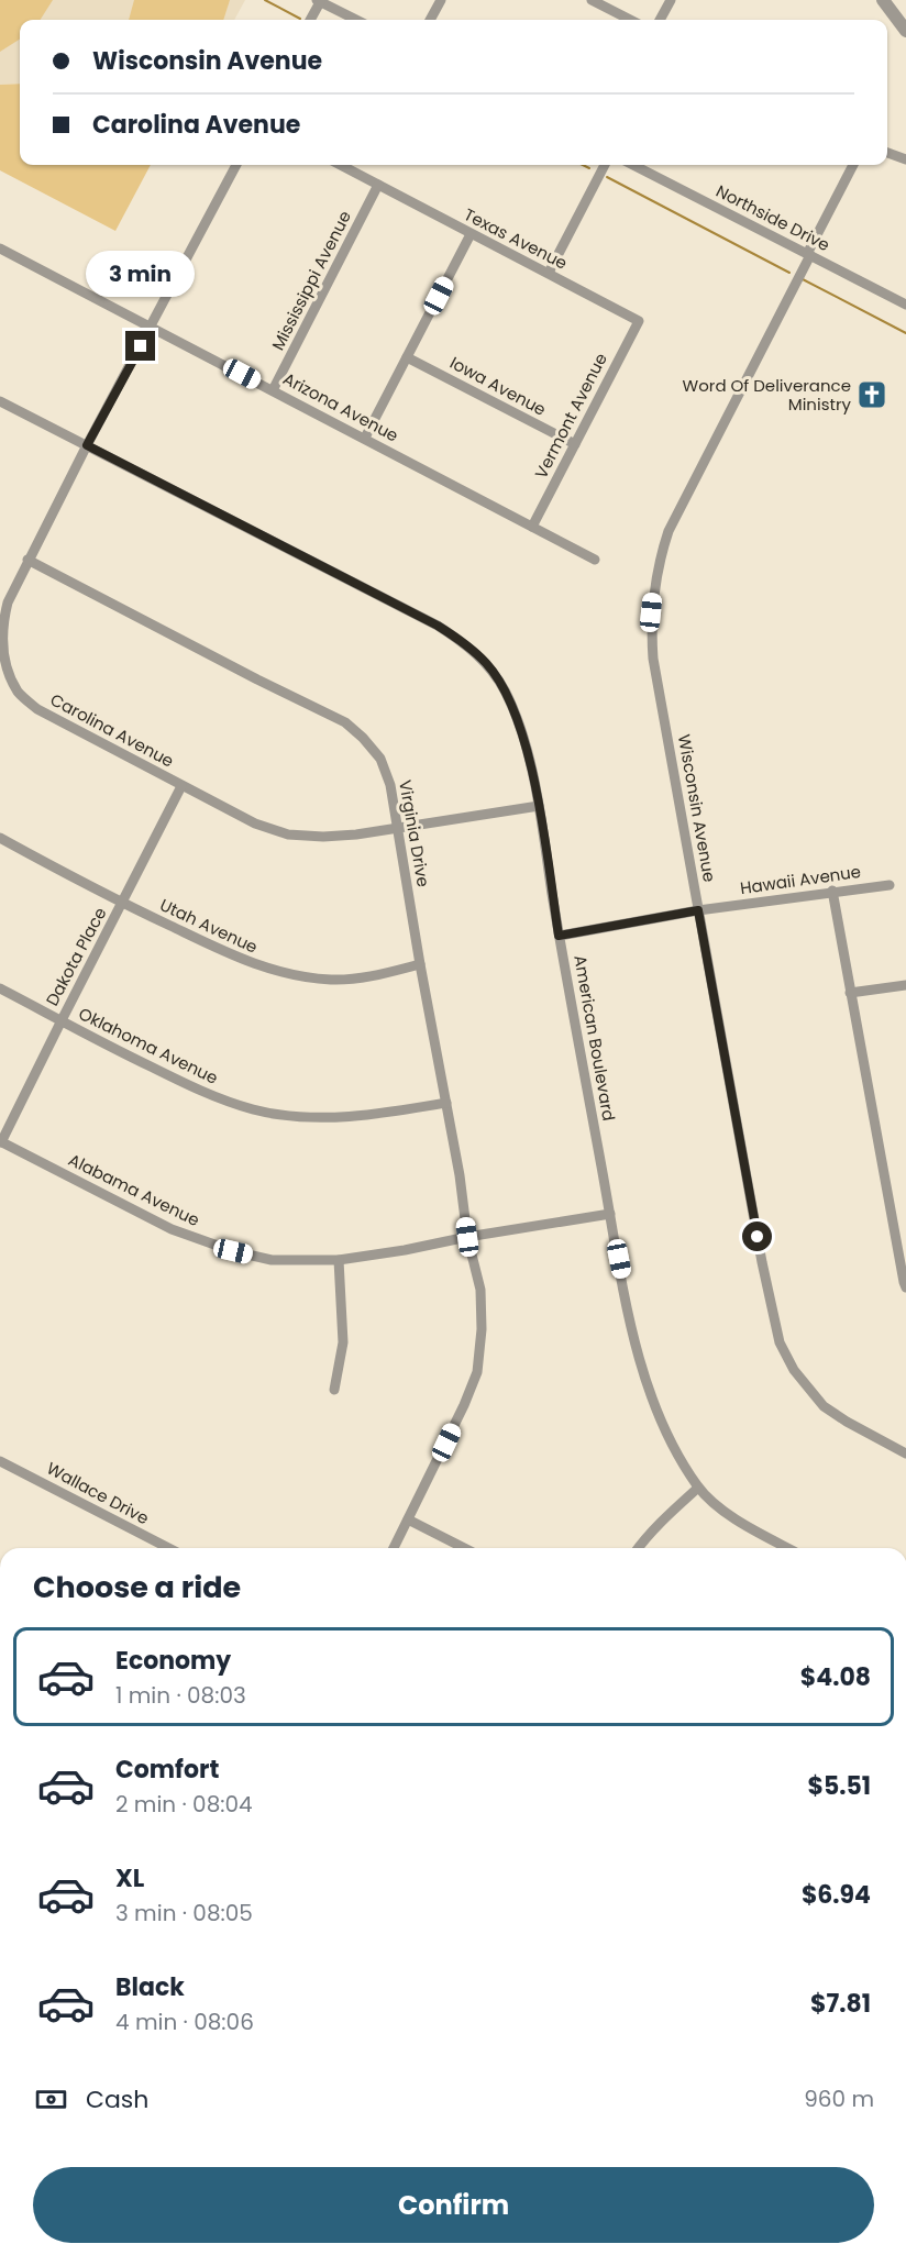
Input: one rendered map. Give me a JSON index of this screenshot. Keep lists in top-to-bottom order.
{
  "streets": {
    "street": [
      "Northside Drive",
      "Texas Avenue",
      "Mississippi Avenue",
      "Iowa Avenue",
      "Arizona Avenue",
      "Vermont Avenue",
      "Carolina Avenue",
      "Wisconsin Avenue",
      "Virginia Drive",
      "Hawaii Avenue",
      "Utah Avenue",
      "Dakota Place",
      "American Boulevard",
      "Oklahoma Avenue",
      "Alabama Avenue",
      "Wallace Drive"
    ]
  },
  "crossings": [
    ["Northside Drive", "Wisconsin Avenue"],
    ["Texas Avenue", "Mississippi Avenue"],
    ["Texas Avenue", "Vermont Avenue"],
    ["Mississippi Avenue", "Arizona Avenue"],
    ["Iowa Avenue", "Vermont Avenue"],
    ["Arizona Avenue", "Vermont Avenue"],
    ["Arizona Avenue", "Carolina Avenue"],
    ["Carolina Avenue", "Virginia Drive"],
    ["Carolina Avenue", "Dakota Place"],
    ["Carolina Avenue", "American Boulevard"],
    ["Wisconsin Avenue", "Hawaii Avenue"],
    ["Virginia Drive", "Utah Avenue"],
    ["Virginia Drive", "Oklahoma Avenue"],
    ["Virginia Drive", "Alabama Avenue"],
    ["Hawaii Avenue", "American Boulevard"],
    ["Utah Avenue", "Dakota Place"],
    ["Dakota Place", "Oklahoma Avenue"],
    ["Dakota Place", "Alabama Avenue"],
    ["American Boulevard", "Alabama Avenue"]
  ],
  "places": {
    "church": ["Word Of Deliverance Ministry"]
  },
  "page": {
    "banner": ["Wisconsin Avenue", "Carolina Avenue"],
    "bubble": "3 min",
    "heading": "Choose a ride",
    "list": [
      {
        "name": "Economy",
        "note": "1 min · 08:03",
        "value": "$4.08"
      },
      {
        "name": "Comfort",
        "note": "2 min · 08:04",
        "value": "$5.51"
      },
      {
        "name": "XL",
        "note": "3 min · 08:05",
        "value": "$6.94"
      },
      {
        "name": "Black",
        "note": "4 min · 08:06",
        "value": "$7.81"
      }
    ],
    "pay": ["Cash", "960 m"],
    "buttons": "Confirm"
  }
}
